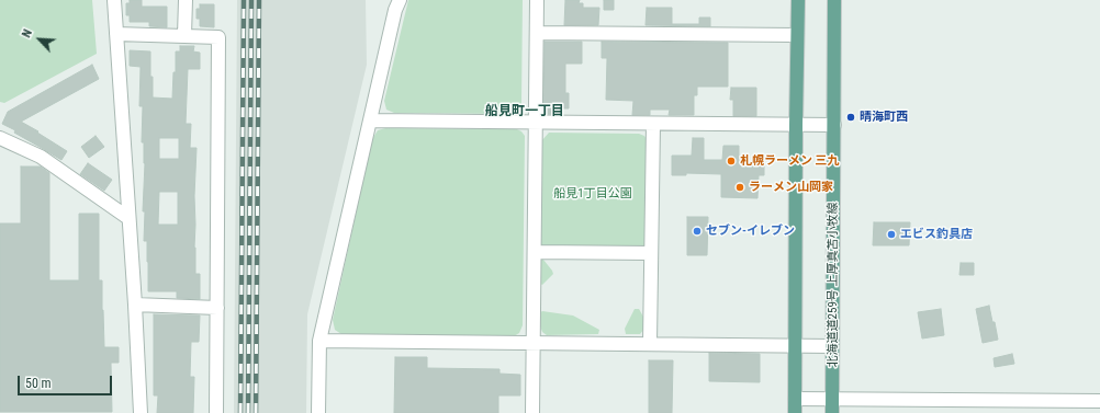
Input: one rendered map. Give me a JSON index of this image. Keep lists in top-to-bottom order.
{
  "streets": {
    "main road": ["北海道道259号 上厚真苫小牧線"]
  },
  "districts": ["船見町一丁目"],
  "parks": ["船見1丁目公園"],
  "places": [
    "晴海町西",
    "札幌ラーメン 三九",
    "ラーメン山岡家",
    "セブン-イレブン",
    "エビス釣具店"
  ],
  "scale_bar": "50 m",
  "north": "top left"
}
